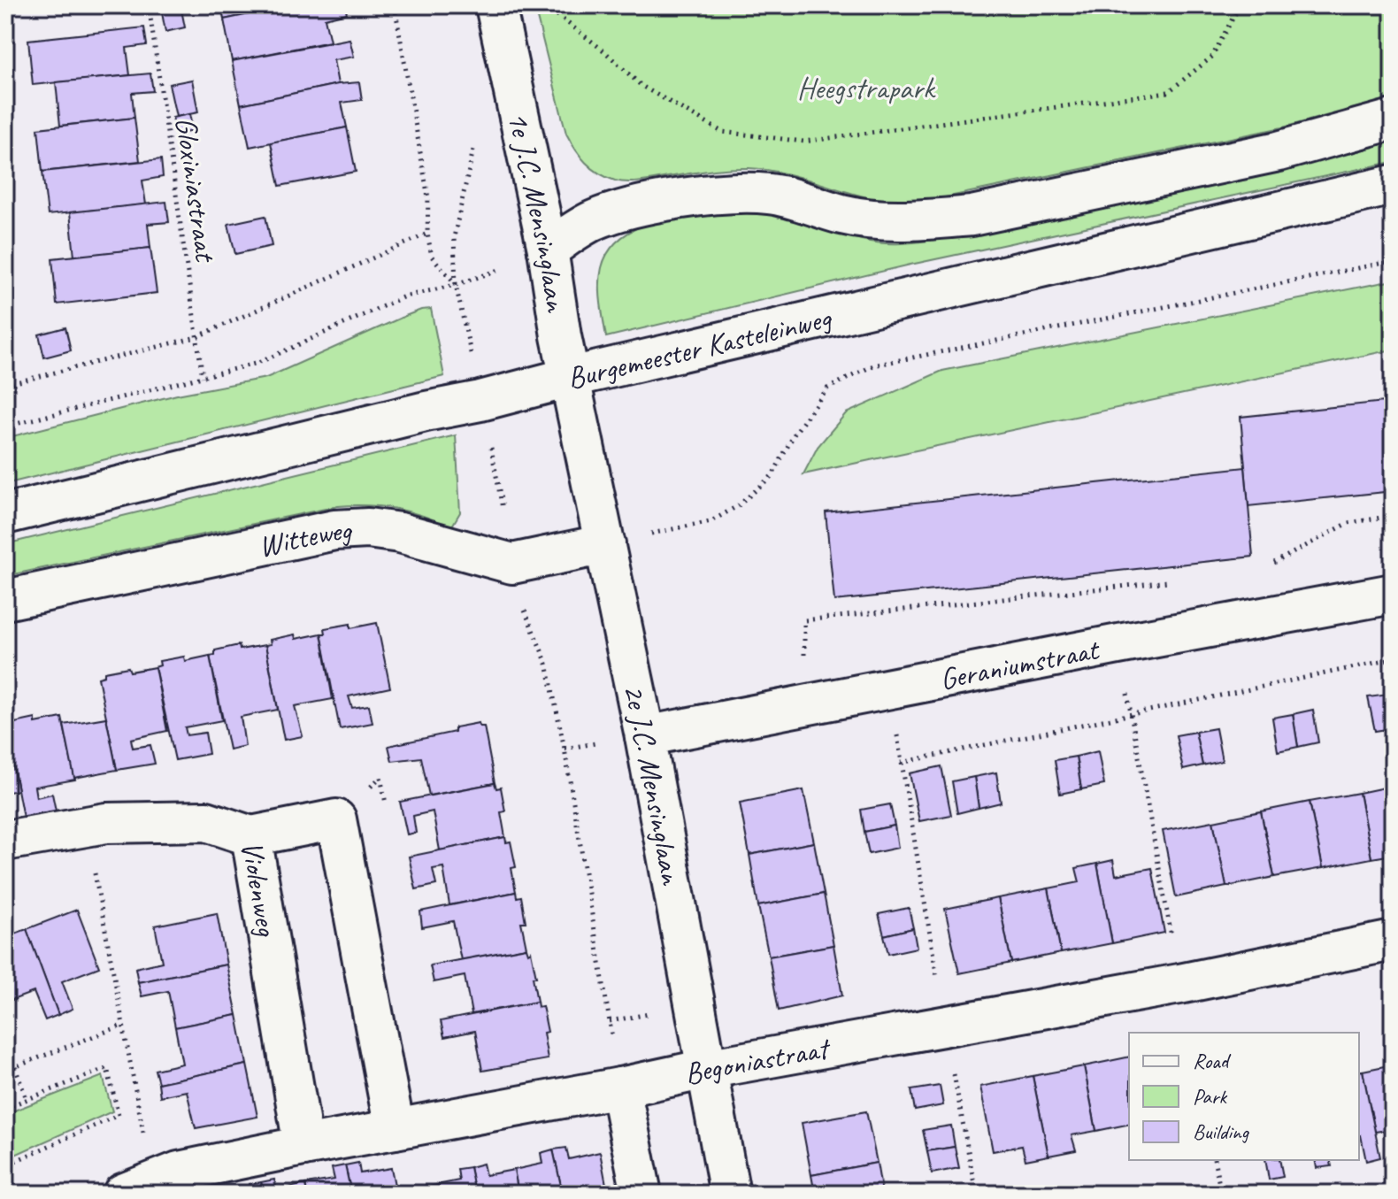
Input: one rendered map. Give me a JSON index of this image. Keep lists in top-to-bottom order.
{
  "streets": {
    "street": [
      "1e J.C. Mensinglaan",
      "Burgemeester Kasteleinweg",
      "Witteweg",
      "Geraniumstraat",
      "2e J.C. Mensinglaan",
      "Violenweg",
      "Begoniastraat"
    ],
    "path": ["Gloxiniastraat"]
  },
  "crossings": [
    ["1e J.C. Mensinglaan", "Burgemeester Kasteleinweg"],
    ["1e J.C. Mensinglaan", "2e J.C. Mensinglaan"],
    ["Burgemeester Kasteleinweg", "2e J.C. Mensinglaan"],
    ["Witteweg", "2e J.C. Mensinglaan"],
    ["Geraniumstraat", "2e J.C. Mensinglaan"],
    ["2e J.C. Mensinglaan", "Begoniastraat"],
    ["Violenweg", "Begoniastraat"]
  ],
  "parks": ["Heegstrapark"],
  "legend": ["Road", "Park", "Building"]
}
